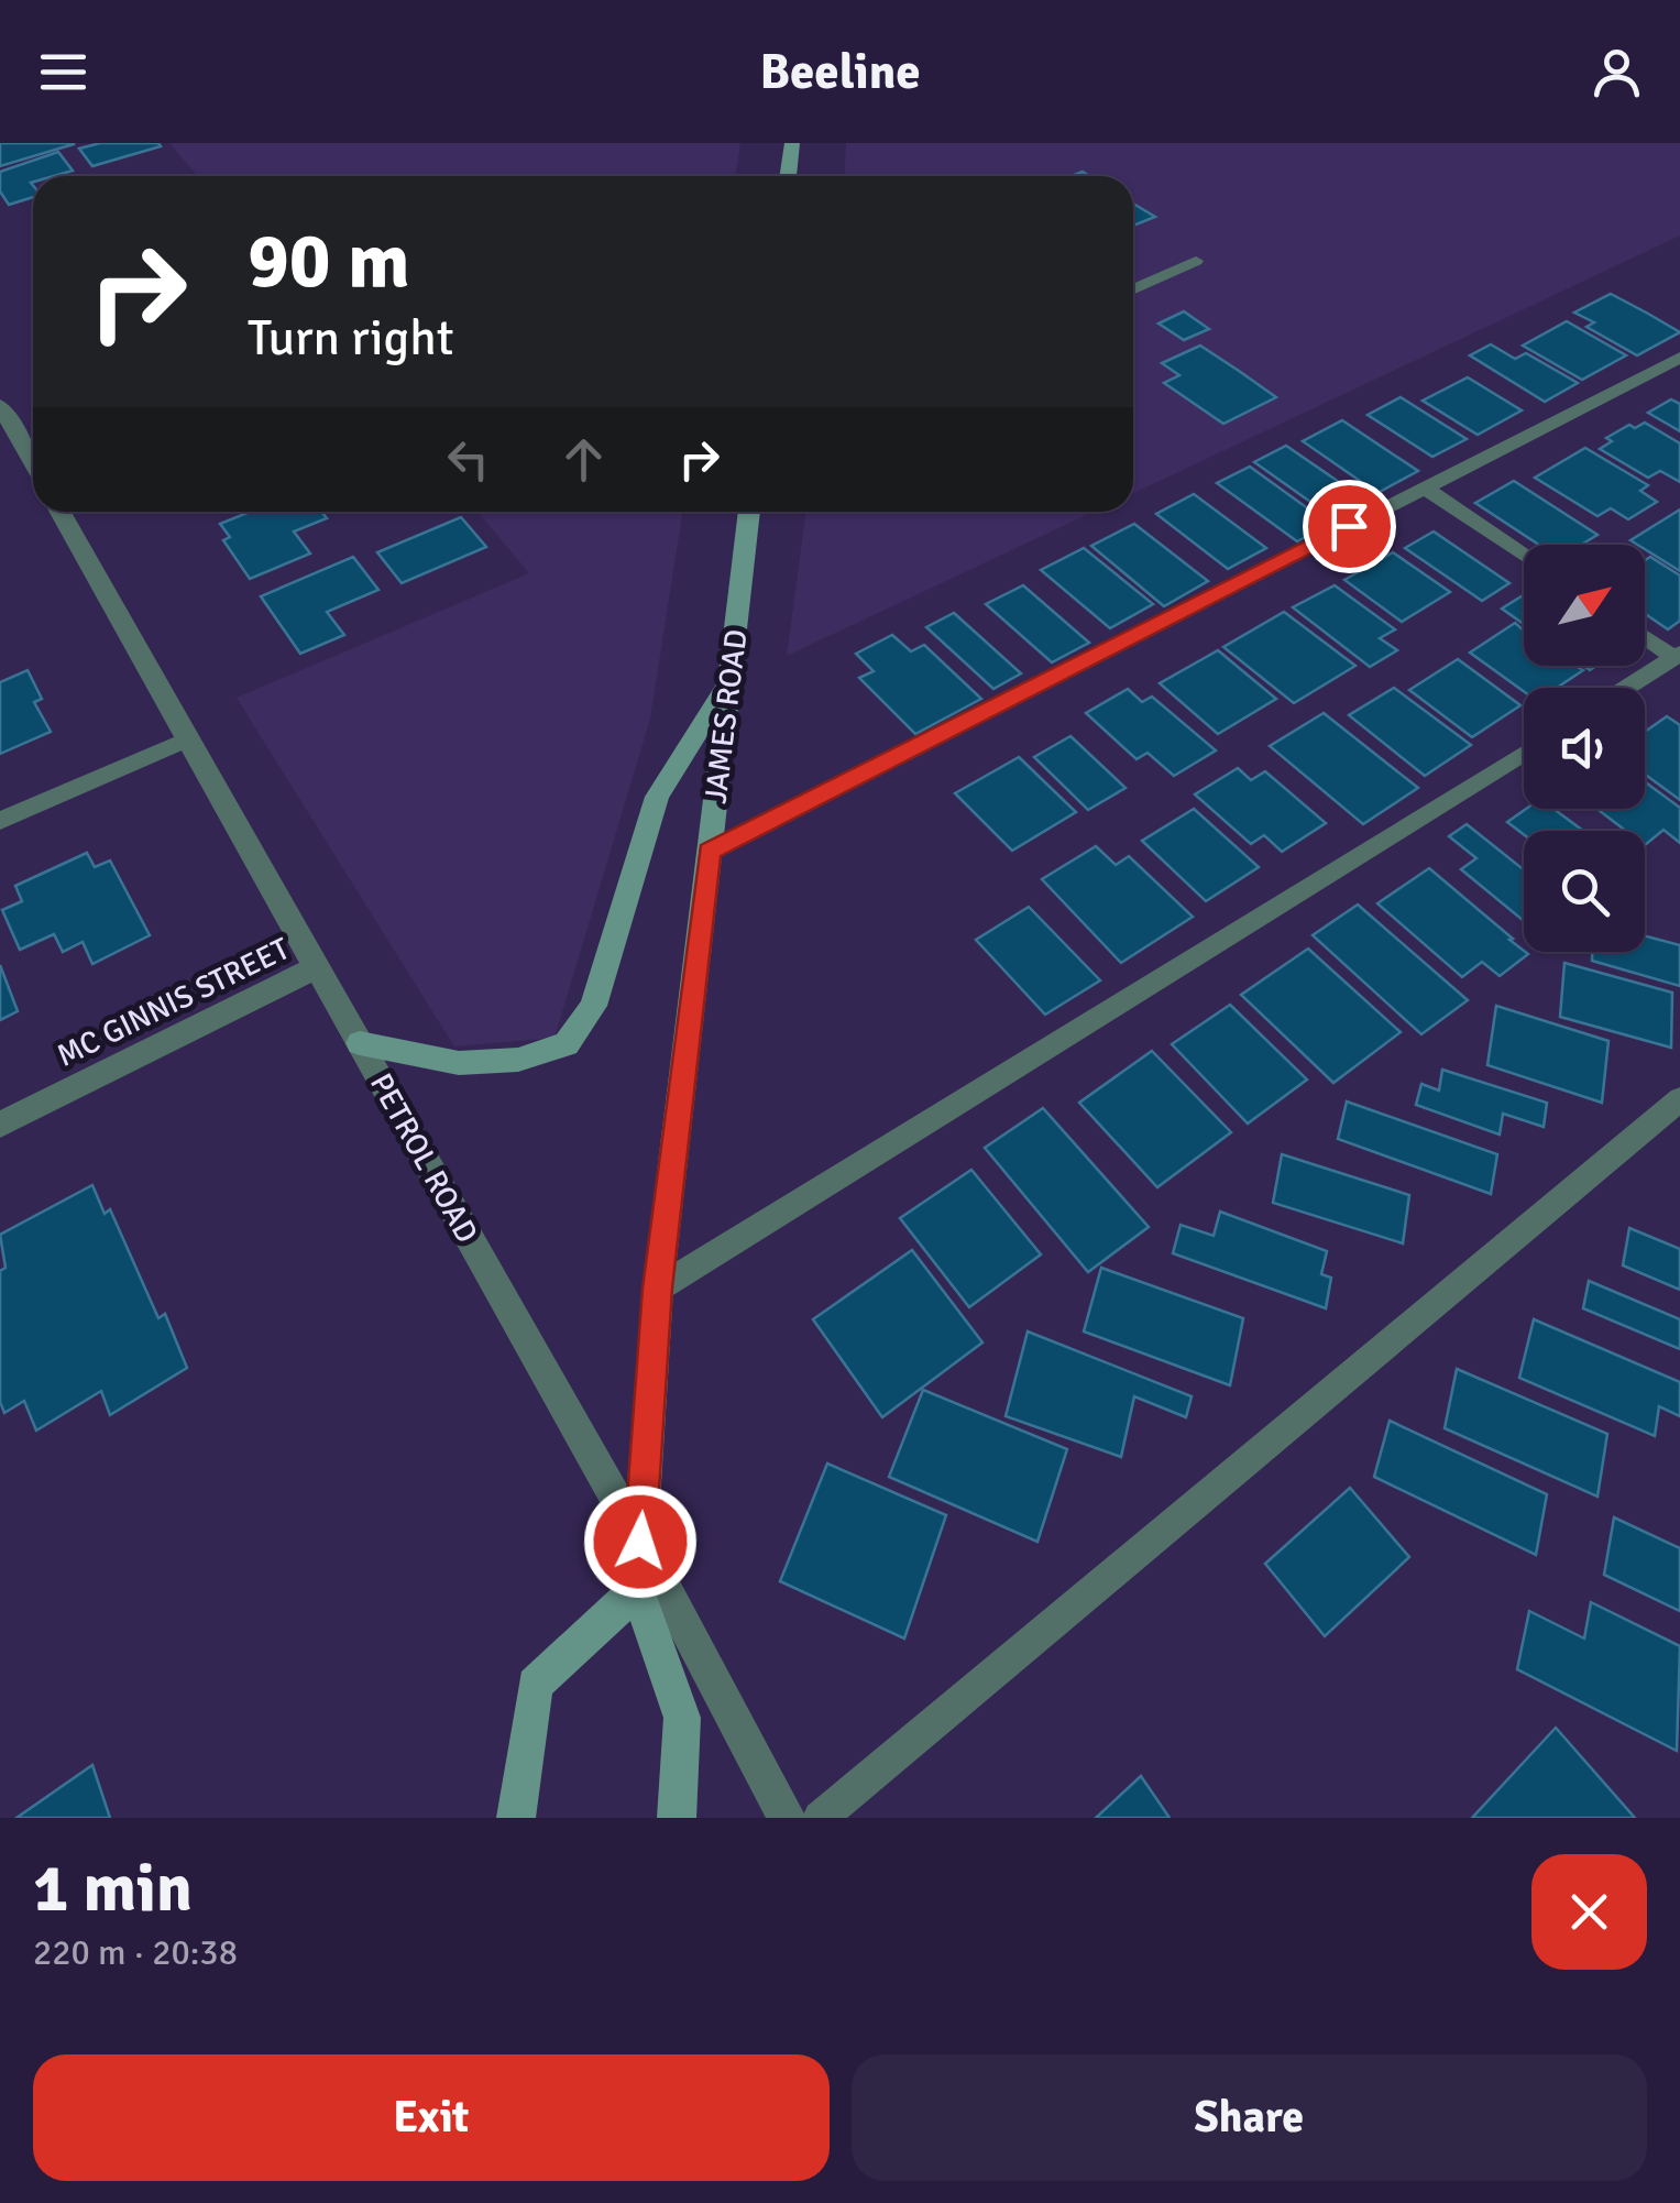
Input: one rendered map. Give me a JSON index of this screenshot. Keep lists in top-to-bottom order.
{
  "streets": {
    "main road": ["JAMES ROAD"],
    "street": ["MC GINNIS STREET", "PETROL ROAD"]
  },
  "crossings": [
    ["JAMES ROAD", "PETROL ROAD"],
    ["MC GINNIS STREET", "PETROL ROAD"]
  ],
  "north": "top right",
  "page": {
    "header": "Beeline",
    "turn": ["90 m", "Turn right"],
    "heading": ["1 min", "220 m · 20:38"],
    "buttons": ["Exit", "Share"]
  }
}
